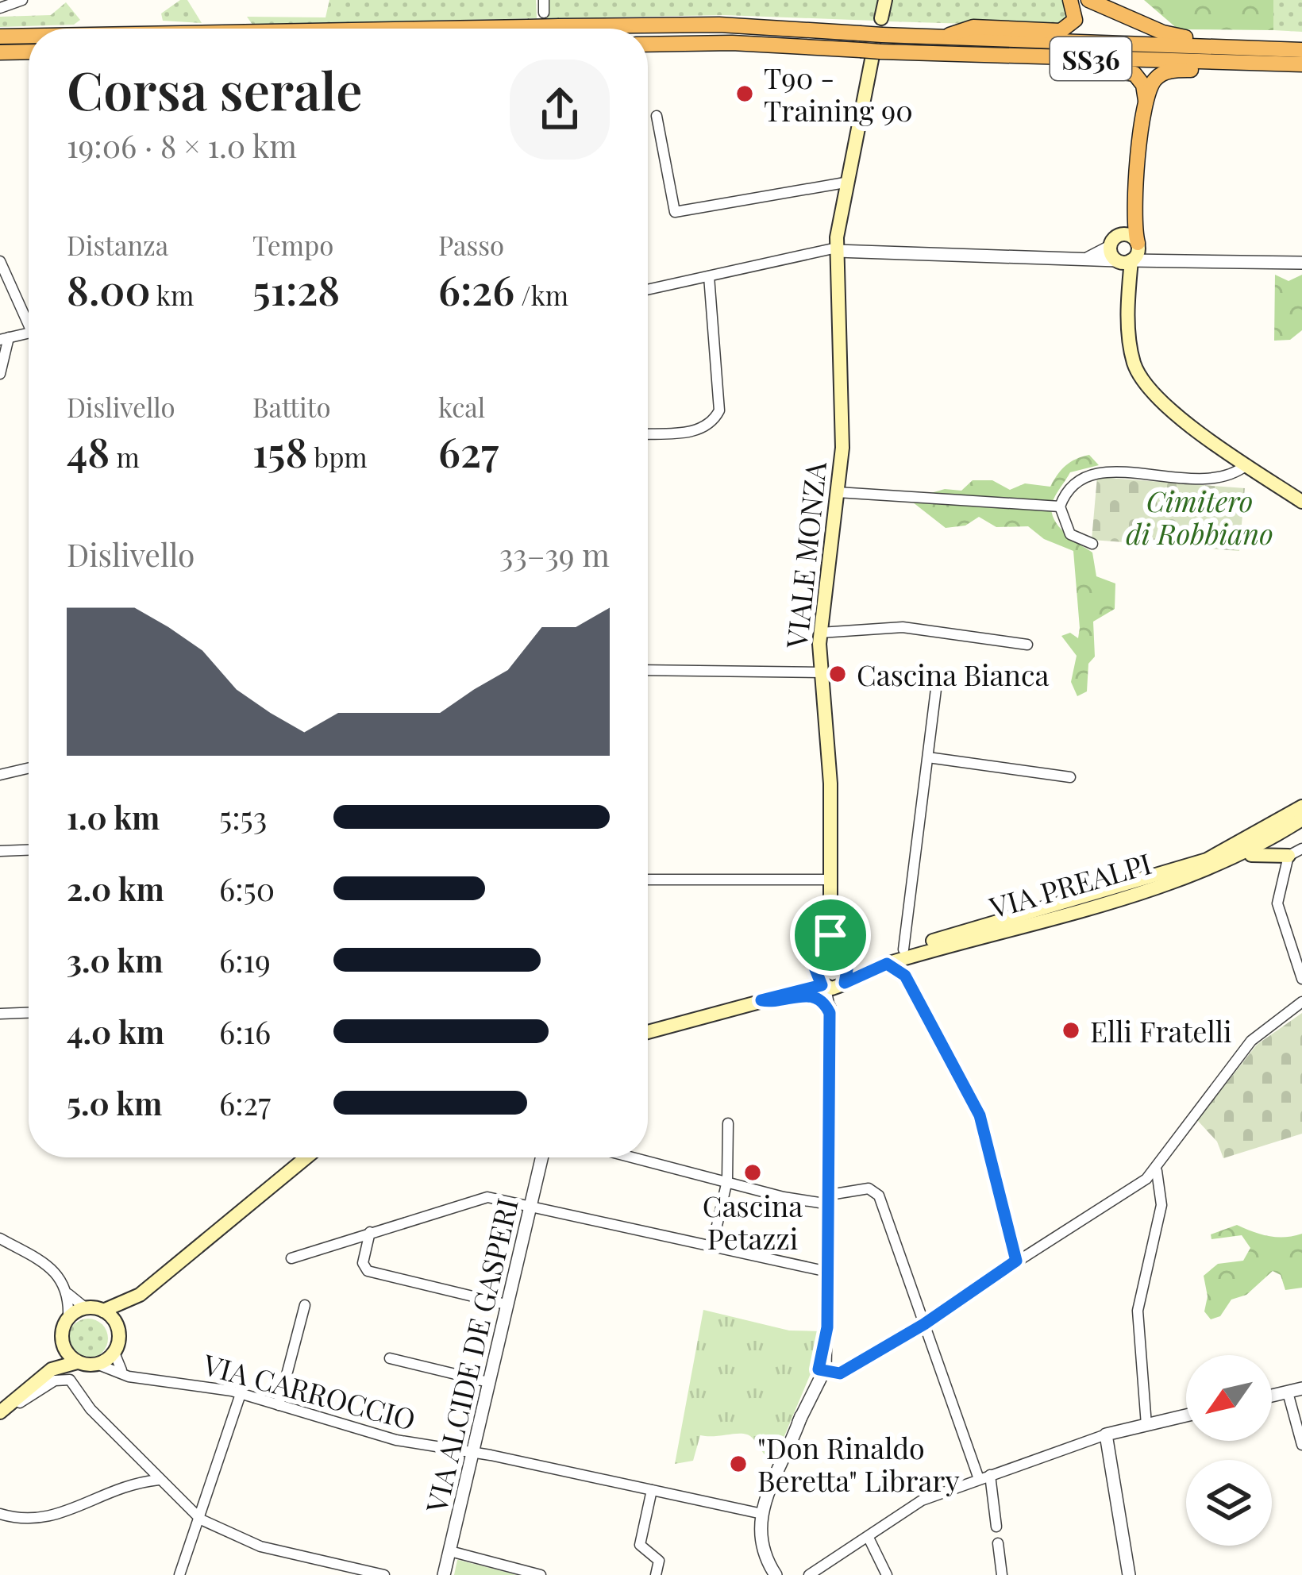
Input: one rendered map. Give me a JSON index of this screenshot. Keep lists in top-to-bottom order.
{
  "streets": {
    "highway": ["SS36"],
    "main road": ["VIALE MONZA", "VIA PREALPI"],
    "street": ["VIA ALCIDE DE GASPERI", "VIA CARROCCIO"]
  },
  "crossings": [
    ["SS36", "VIALE MONZA"],
    ["VIALE MONZA", "VIA PREALPI"],
    ["VIA ALCIDE DE GASPERI", "VIA CARROCCIO"]
  ],
  "parks": ["Cimitero di Robbiano"],
  "places": [
    "T90 - Training 90",
    "Cascina Bianca",
    "Elli Fratelli",
    "Cascina Petazzi",
    "\"Don Rinaldo Beretta\" Library"
  ],
  "north": "bottom left",
  "page": {
    "heading": ["Corsa serale", "19:06 · 8 × 1.0 km"],
    "stats": [
      ["Distanza", "8.00 km"],
      ["Tempo", "51:28"],
      ["Passo", "6:26 /km"],
      ["Dislivello", "48 m"],
      ["Battito", "158 bpm"],
      ["kcal", "627"]
    ],
    "chart": ["Dislivello", "33–39 m"],
    "list": [
      {
        "name": "1.0 km",
        "note": "5:53"
      },
      {
        "name": "2.0 km",
        "note": "6:50"
      },
      {
        "name": "3.0 km",
        "note": "6:19"
      },
      {
        "name": "4.0 km",
        "note": "6:16"
      },
      {
        "name": "5.0 km",
        "note": "6:27"
      }
    ]
  }
}
